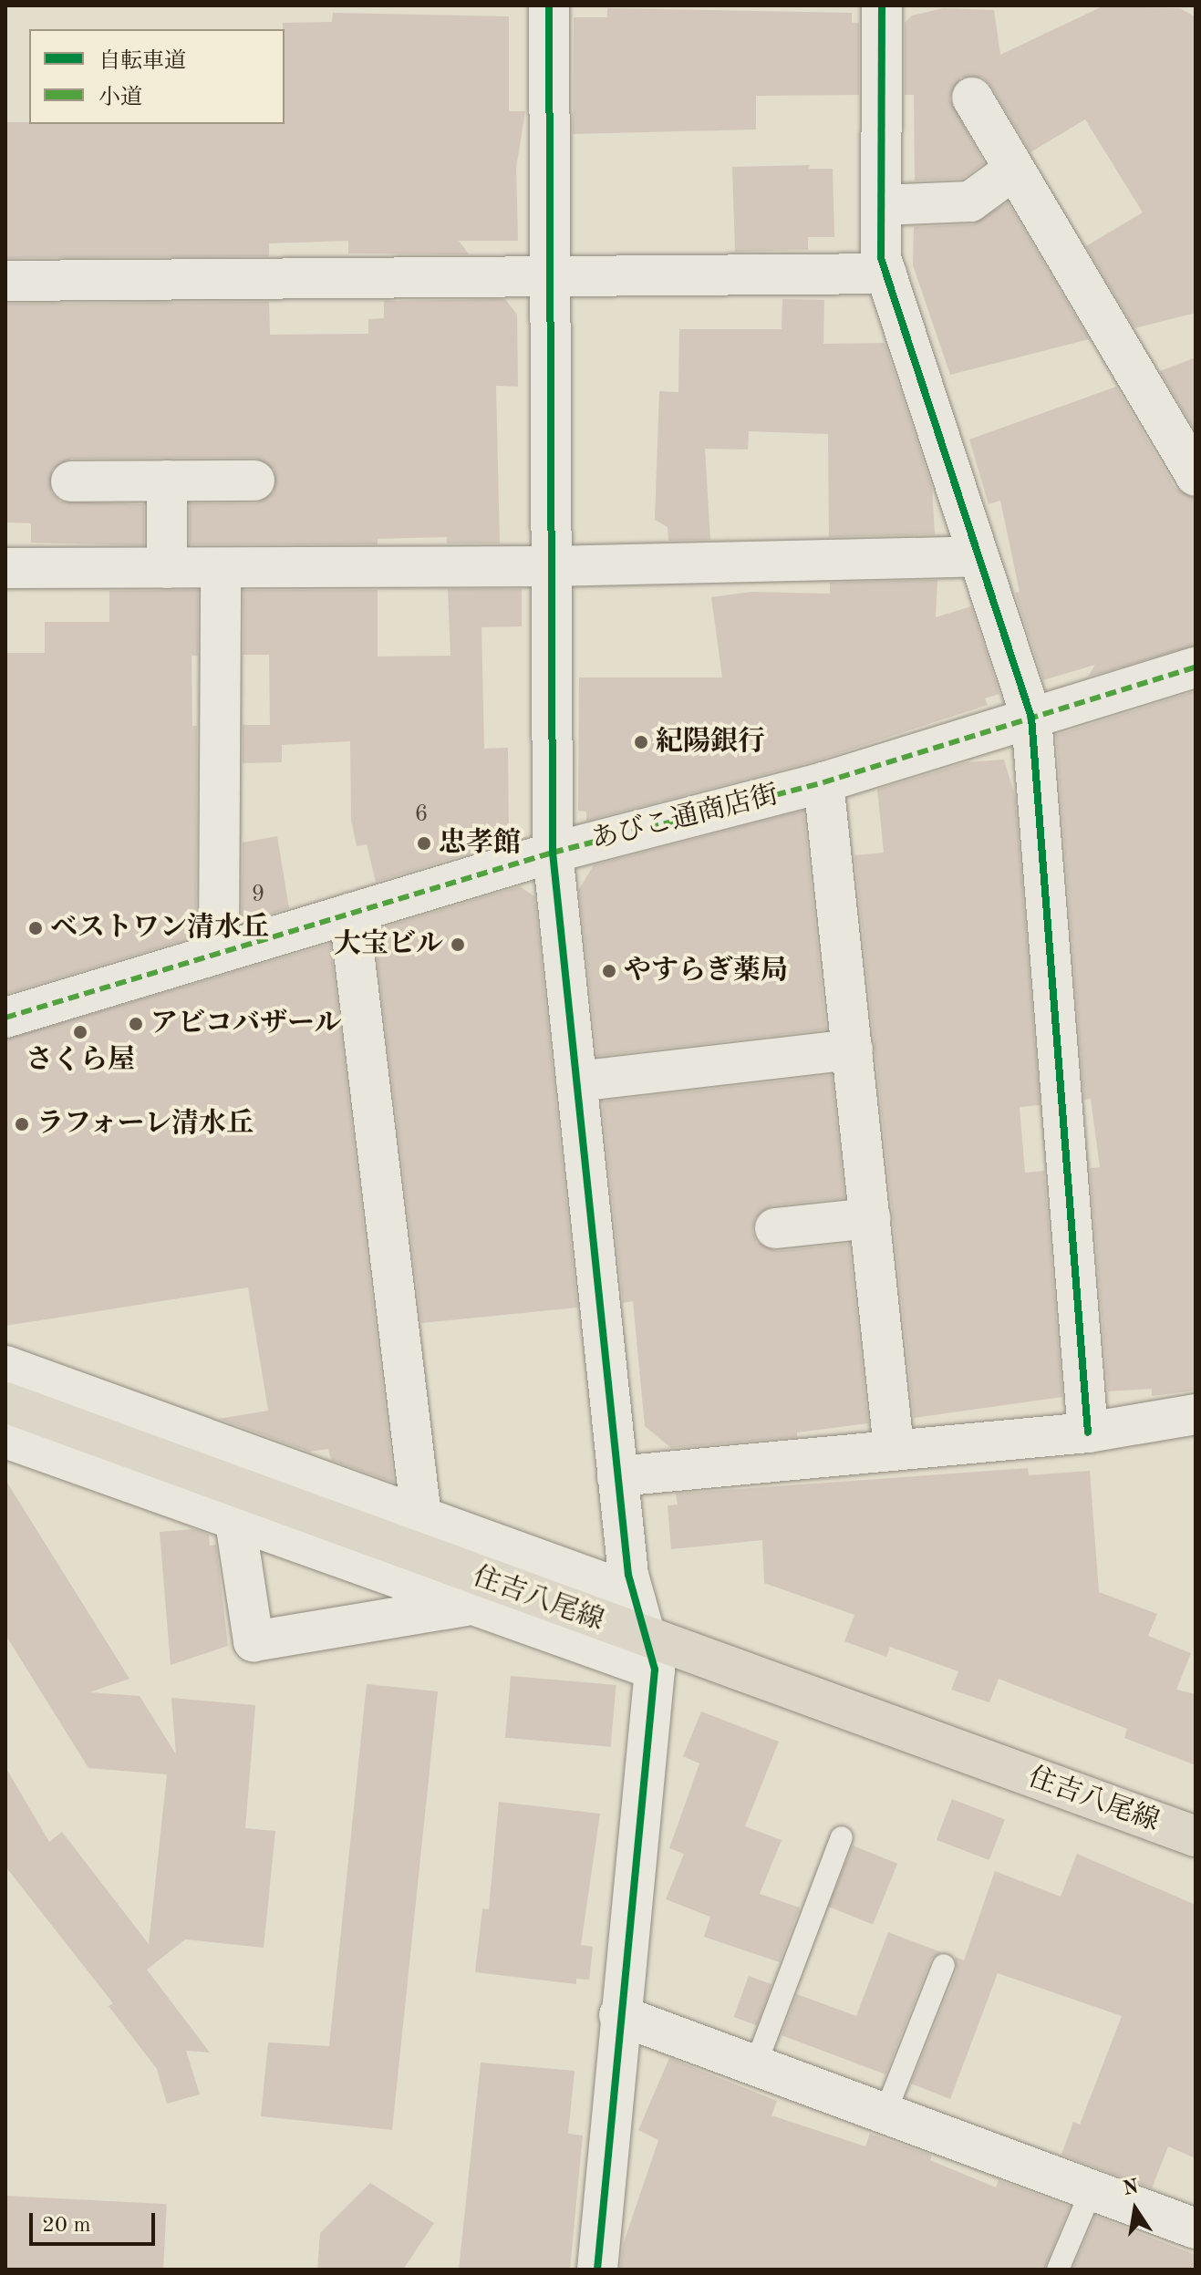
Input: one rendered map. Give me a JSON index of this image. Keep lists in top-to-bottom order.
{
  "streets": {
    "main road": ["住吉八尾線"],
    "street": ["あびこ通商店街"]
  },
  "places": [
    "紀陽銀行",
    "忠孝館",
    "ベストワン清水丘",
    "大宝ビル",
    "やすらぎ薬局",
    "アビコバザール",
    "さくら屋",
    "ラフォーレ清水丘"
  ],
  "house_numbers": ["6", "9"],
  "legend": ["自転車道", "小道"],
  "scale_bar": "20 m",
  "north": "top"
}
